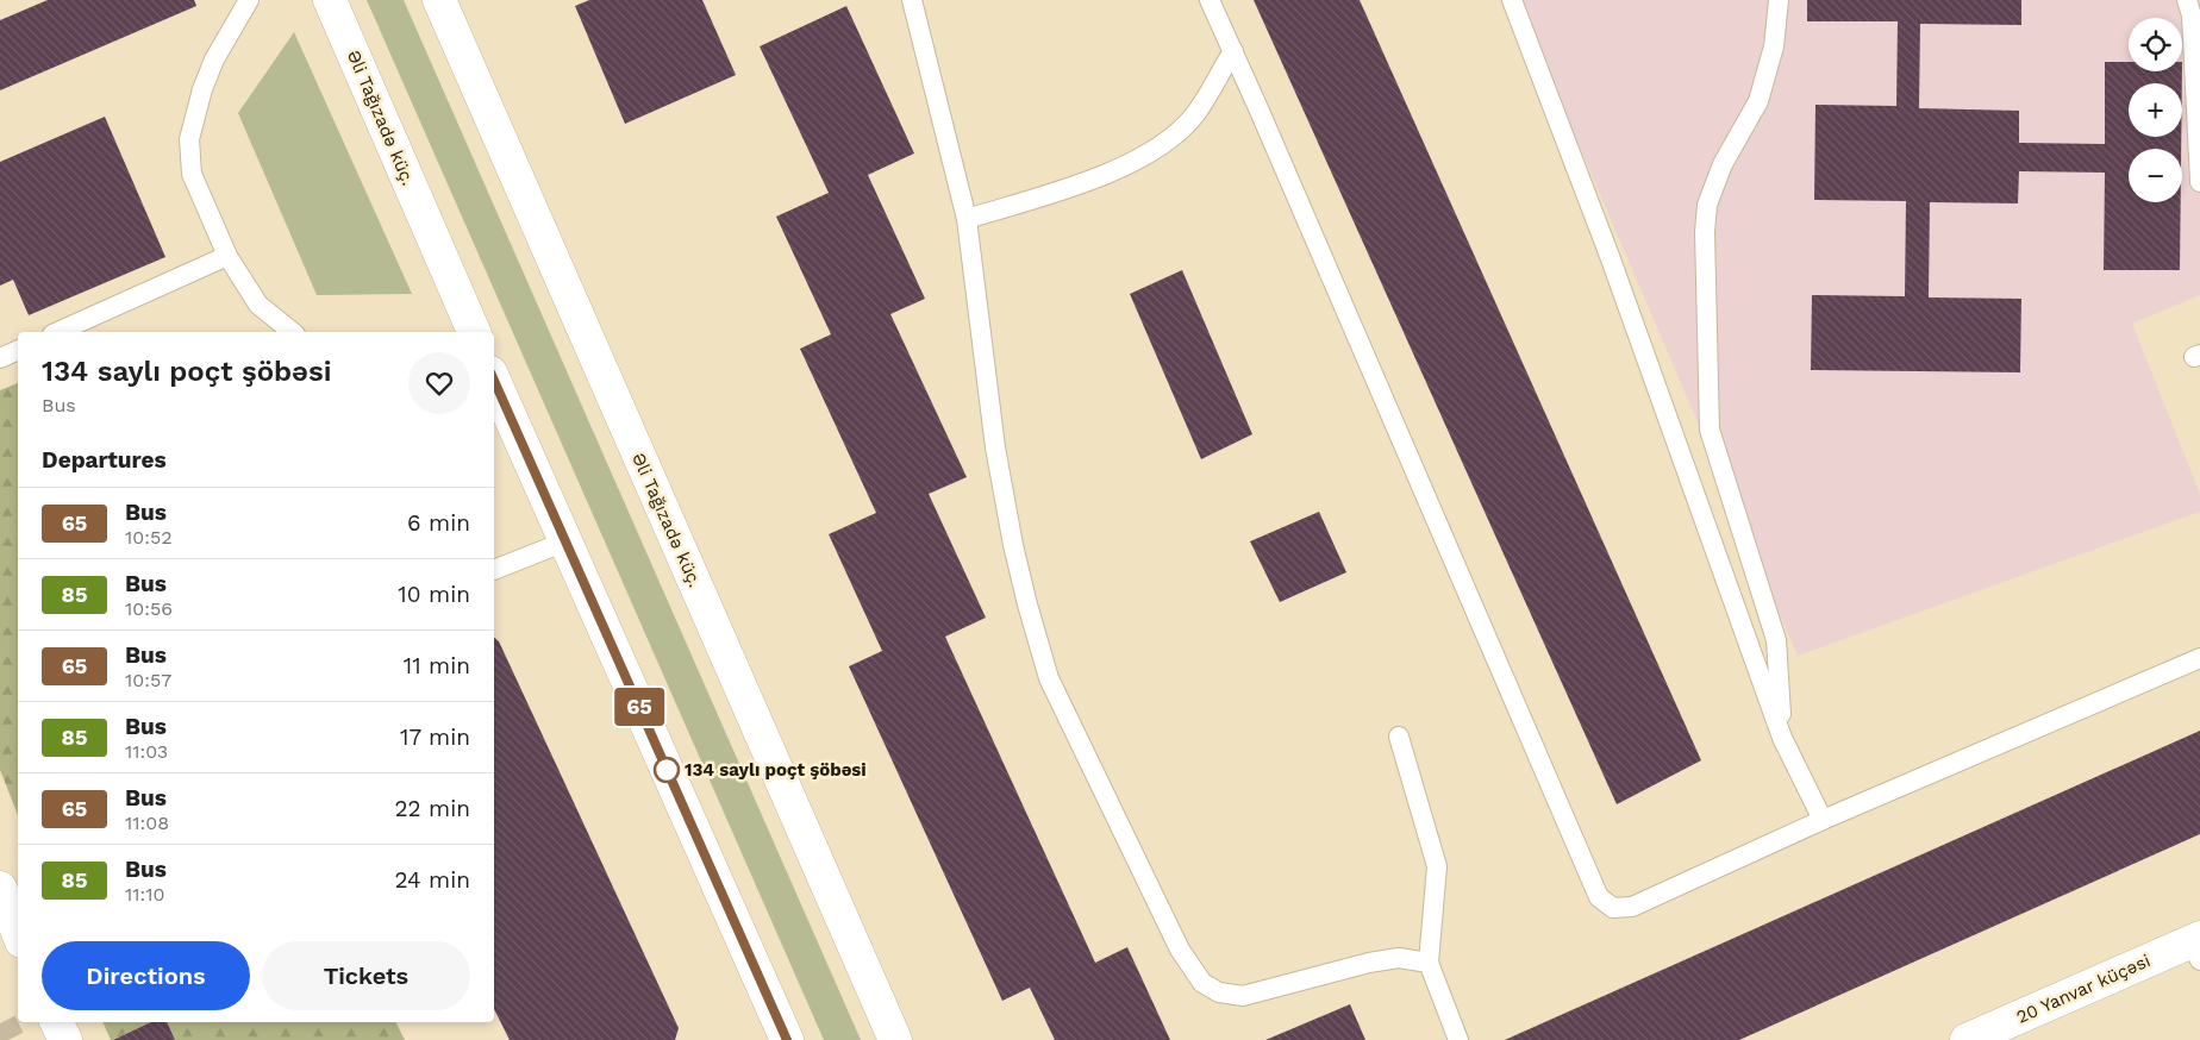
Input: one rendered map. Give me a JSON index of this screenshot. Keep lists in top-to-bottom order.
{
  "streets": {
    "main road": ["Əli Tağızadə küç.", "20 Yanvar küçəsi"]
  },
  "places": ["134 saylı poçt şöbəsi"],
  "lines": ["bus line 65"],
  "page": {
    "on_map": "65",
    "map_buttons": ["+", "−"],
    "heading": [
      ["134 saylı poçt şöbəsi", "Bus"],
      "Departures"
    ],
    "list": [
      {
        "mark": "65",
        "name": "Bus",
        "note": "10:52",
        "value": "6 min"
      },
      {
        "mark": "85",
        "name": "Bus",
        "note": "10:56",
        "value": "10 min"
      },
      {
        "mark": "65",
        "name": "Bus",
        "note": "10:57",
        "value": "11 min"
      },
      {
        "mark": "85",
        "name": "Bus",
        "note": "11:03",
        "value": "17 min"
      },
      {
        "mark": "65",
        "name": "Bus",
        "note": "11:08",
        "value": "22 min"
      },
      {
        "mark": "85",
        "name": "Bus",
        "note": "11:10",
        "value": "24 min"
      }
    ],
    "buttons": ["Directions", "Tickets"]
  }
}
